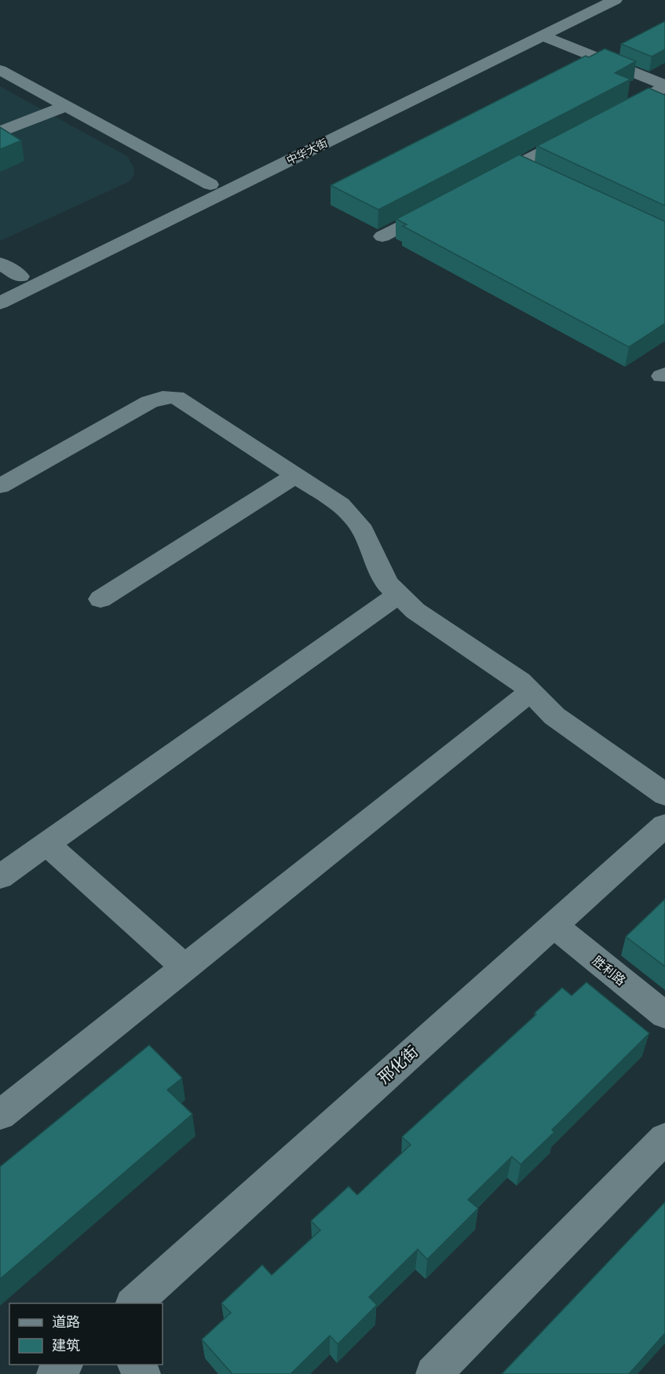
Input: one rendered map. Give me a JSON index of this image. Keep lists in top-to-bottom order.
{
  "streets": {
    "street": ["中华大街", "胜利路", "邢化街"]
  },
  "crossings": [
    ["胜利路", "邢化街"]
  ],
  "legend": ["道路", "建筑"]
}
